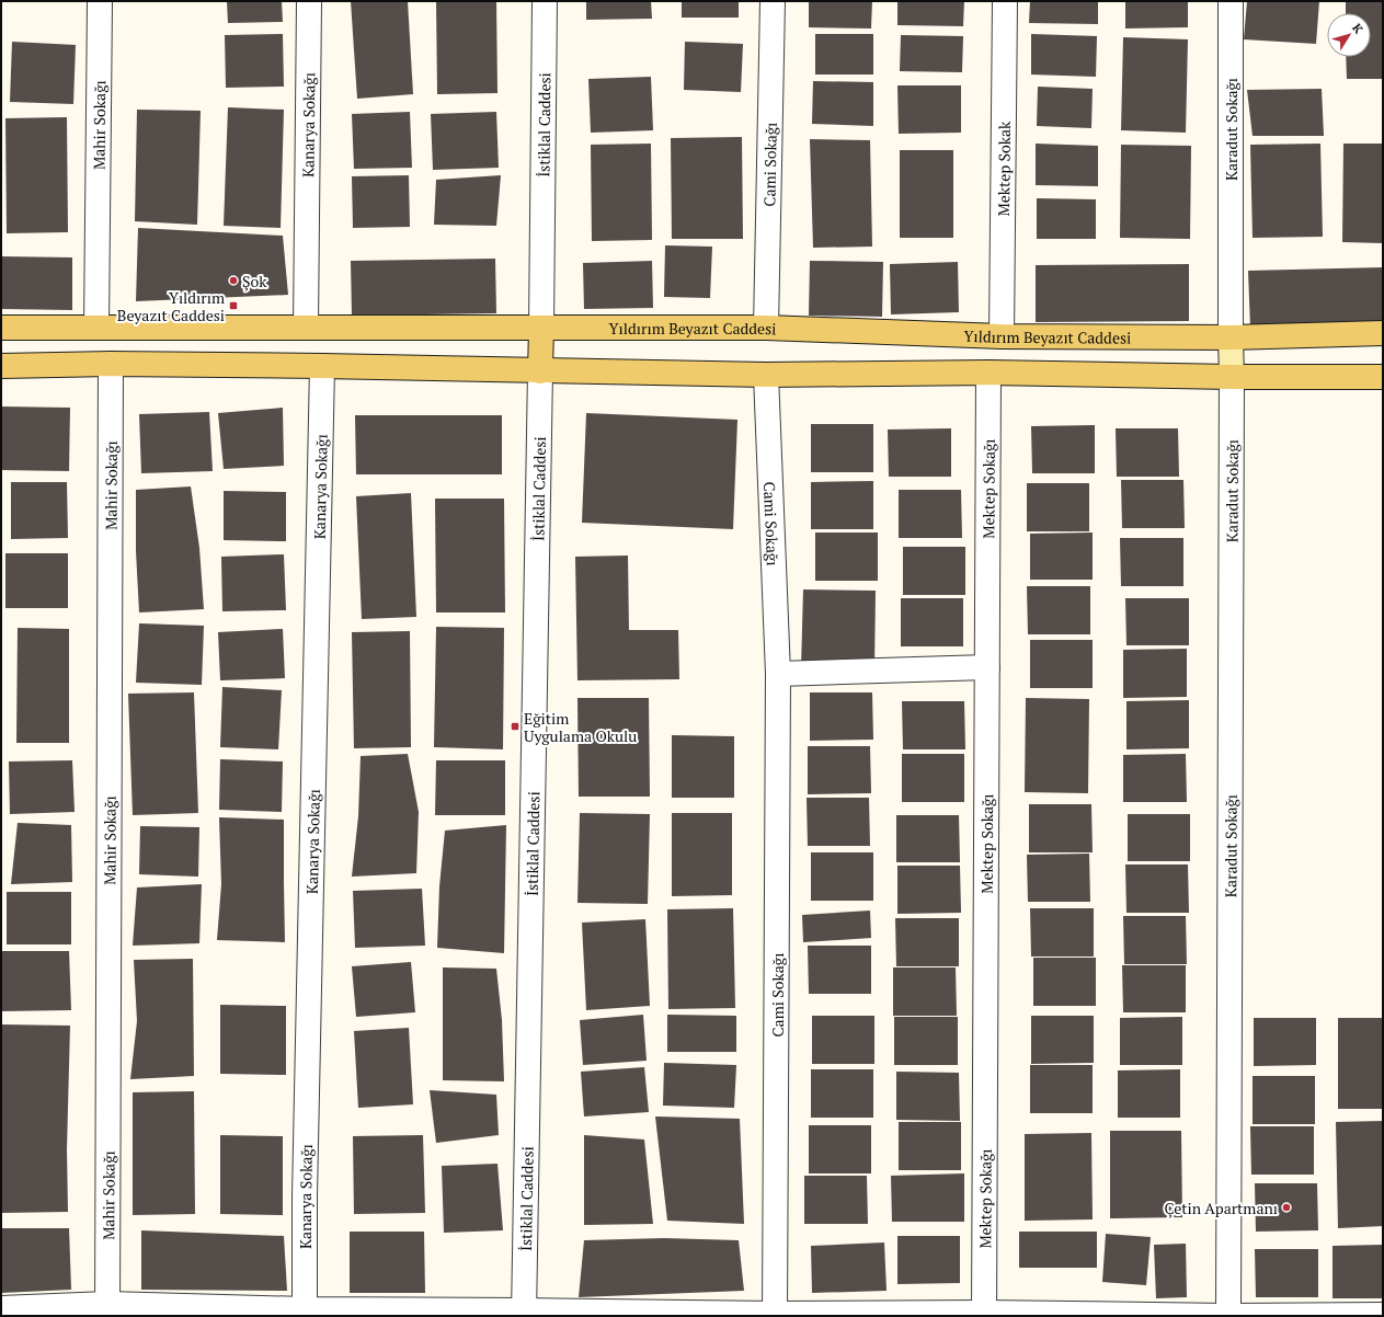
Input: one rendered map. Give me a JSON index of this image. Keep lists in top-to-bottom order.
{
  "streets": {
    "main road": ["Yıldırım Beyazıt Caddesi"],
    "street": [
      "Mahir Sokağı",
      "Kanarya Sokağı",
      "İstiklal Caddesi",
      "Karadut Sokağı",
      "Cami Sokağı",
      "Mektep Sokak",
      "Mektep Sokağı"
    ]
  },
  "crossings": [
    ["Mahir Sokağı", "Yıldırım Beyazıt Caddesi"],
    ["Kanarya Sokağı", "Yıldırım Beyazıt Caddesi"],
    ["İstiklal Caddesi", "Yıldırım Beyazıt Caddesi"],
    ["Karadut Sokağı", "Yıldırım Beyazıt Caddesi"],
    ["Cami Sokağı", "Yıldırım Beyazıt Caddesi"],
    ["Mektep Sokak", "Yıldırım Beyazıt Caddesi"]
  ],
  "places": {
    "other": ["Şok", "Çetin Apartmanı"],
    "transit": ["Yıldırım Beyazıt Caddesi", "Eğitim Uygulama Okulu"]
  },
  "north": "top right"
}
